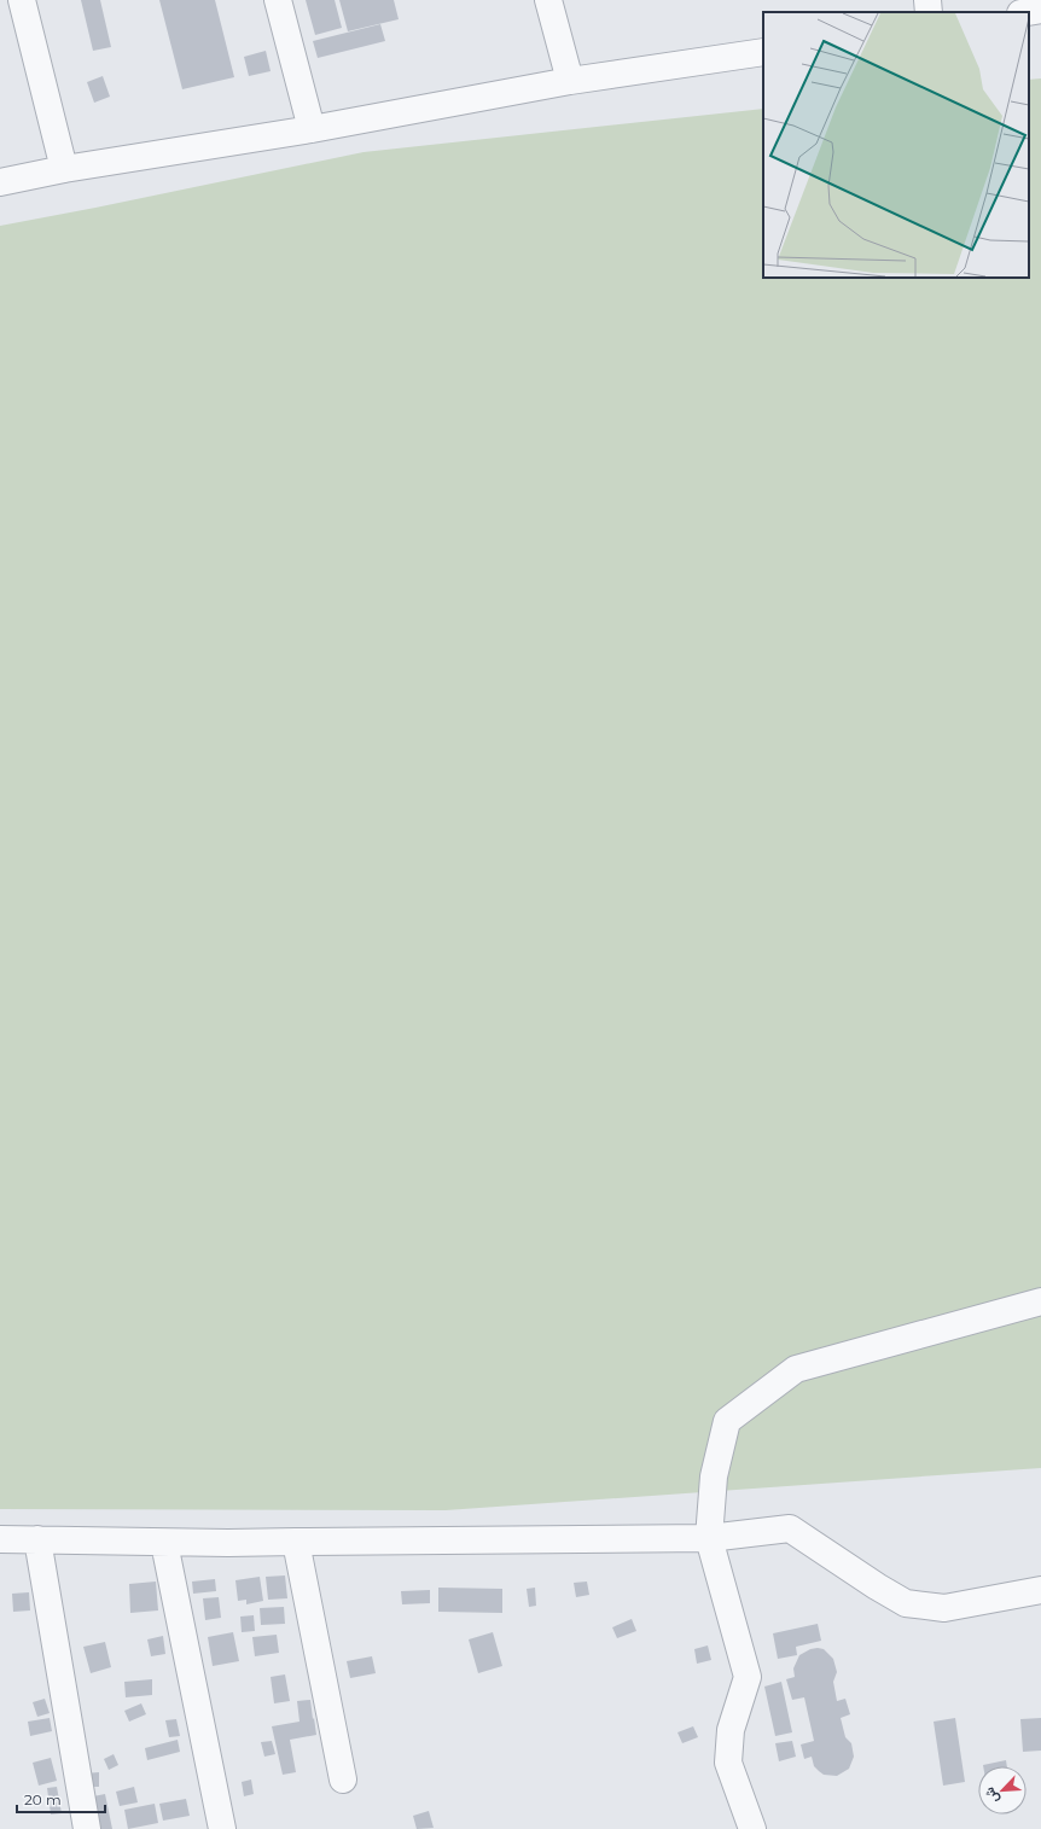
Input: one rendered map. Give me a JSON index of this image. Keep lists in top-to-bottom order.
{
  "scale_bar": "20 m",
  "north": "bottom left"
}
